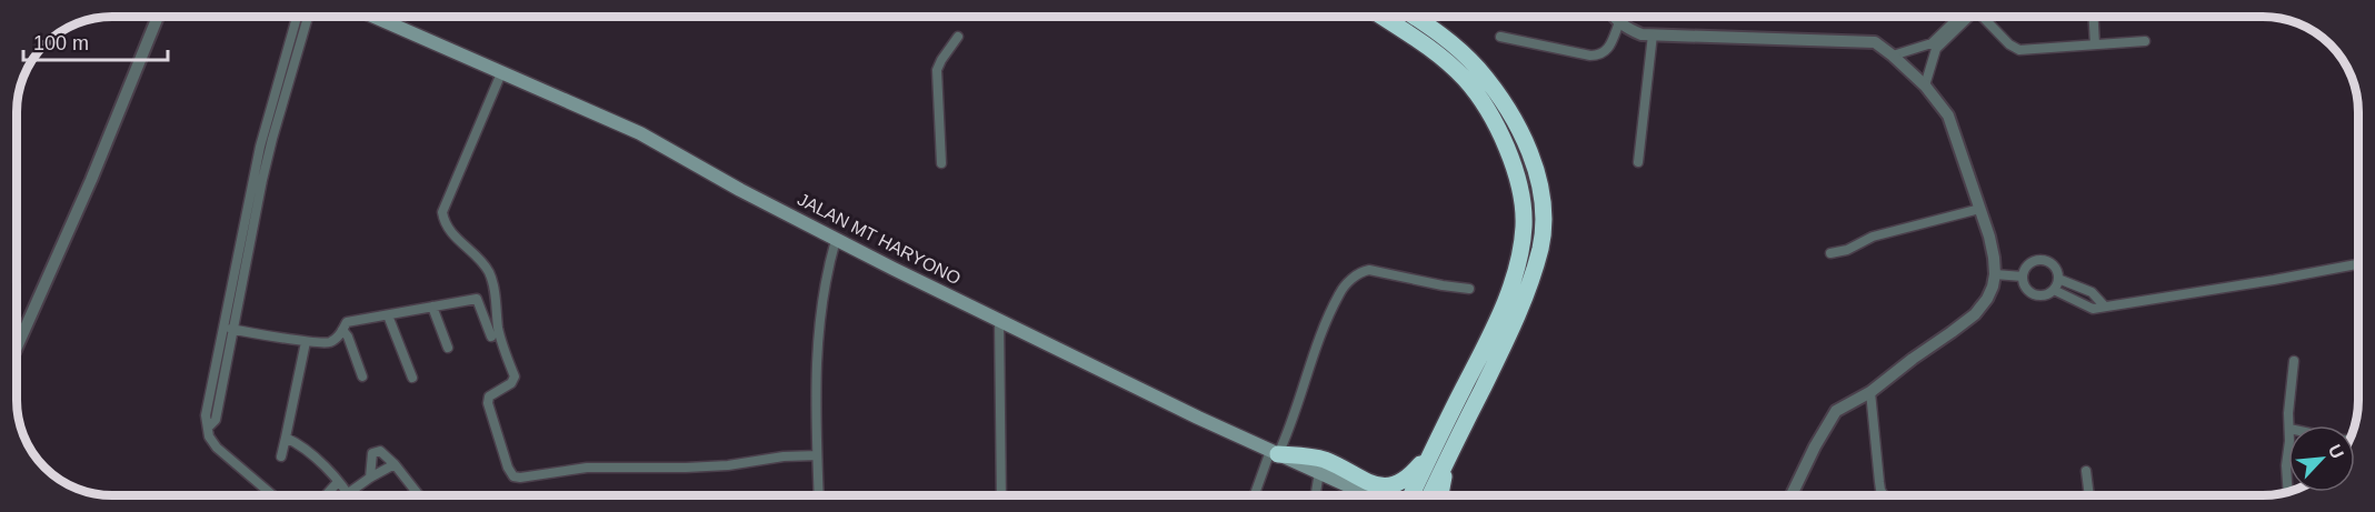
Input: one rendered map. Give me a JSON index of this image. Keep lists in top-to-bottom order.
{
  "streets": {
    "main road": ["JALAN MT HARYONO"]
  },
  "scale_bar": "100 m",
  "north": "top right"
}
